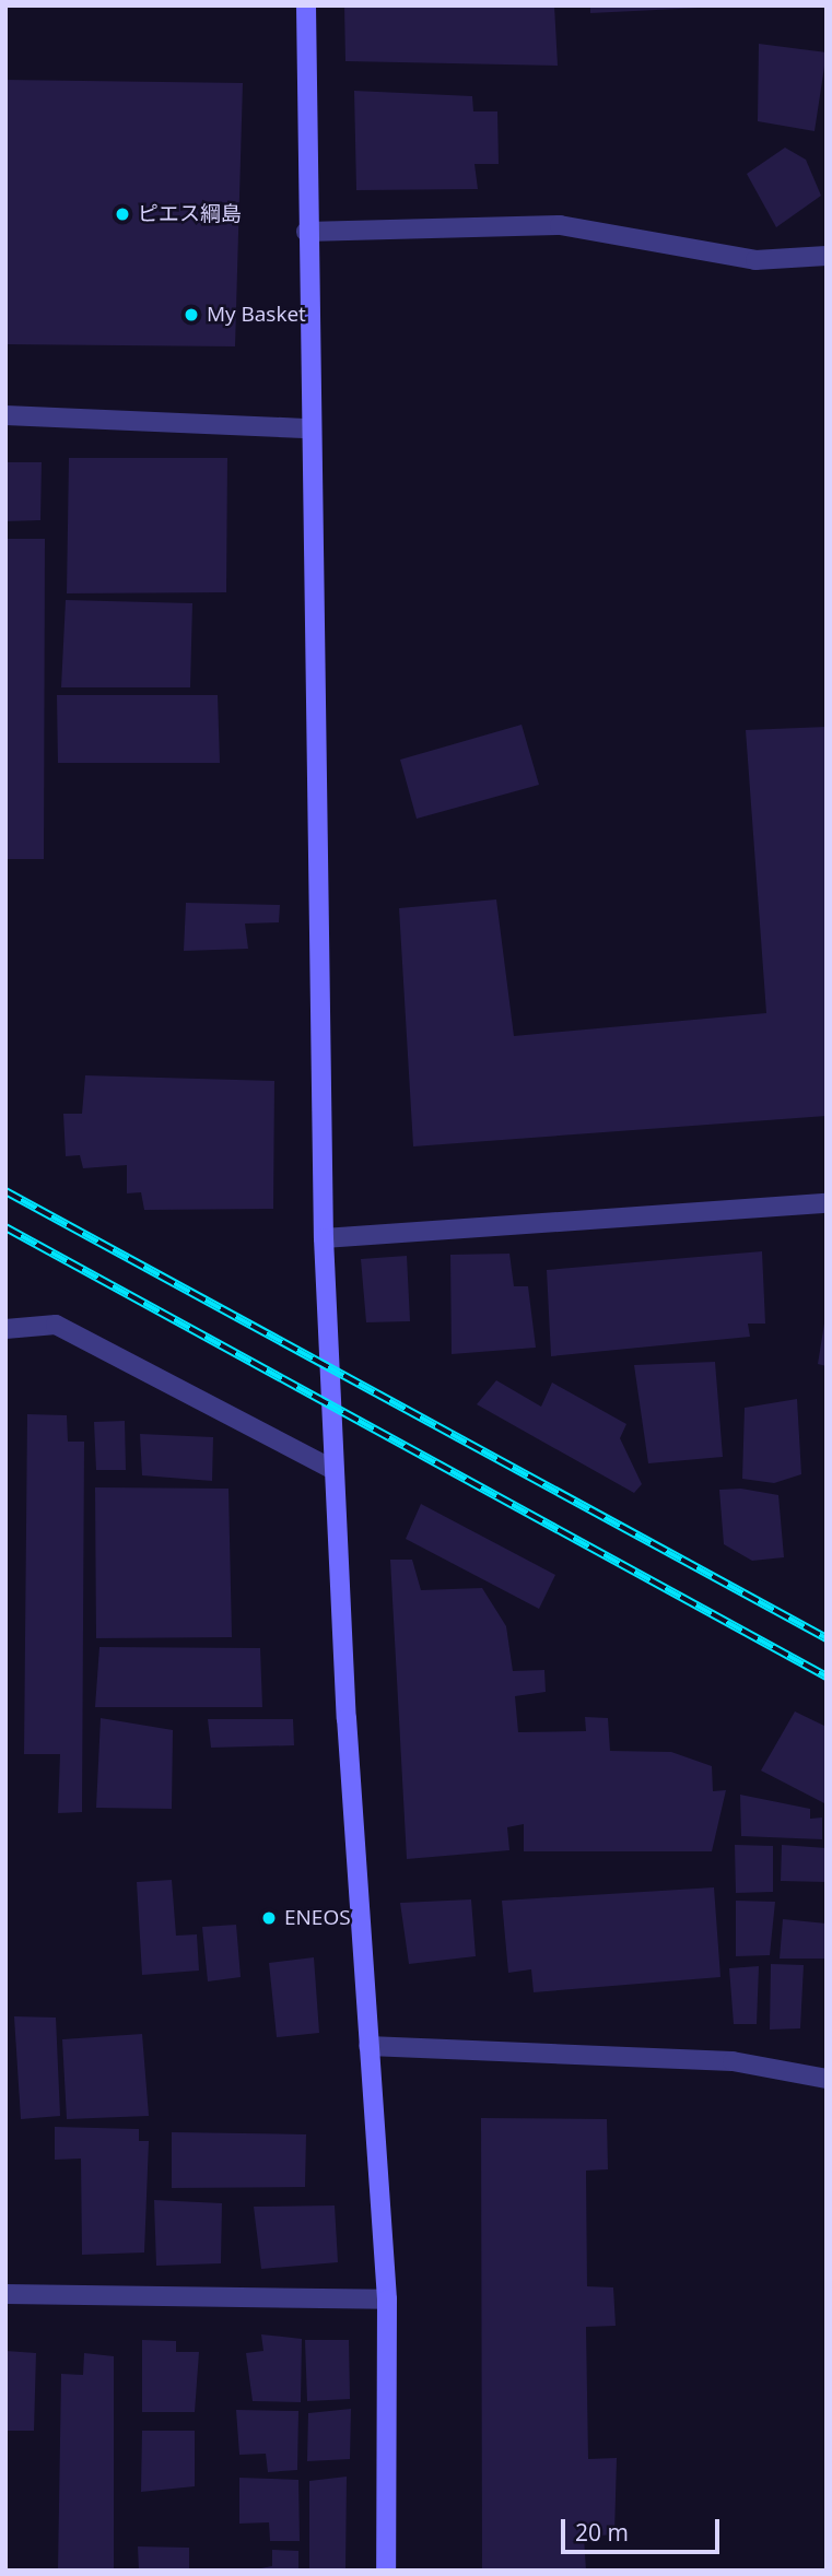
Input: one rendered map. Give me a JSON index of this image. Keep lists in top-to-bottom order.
{
  "places": ["ピエス綱島", "My Basket", "ENEOS"],
  "scale_bar": "20 m"
}
